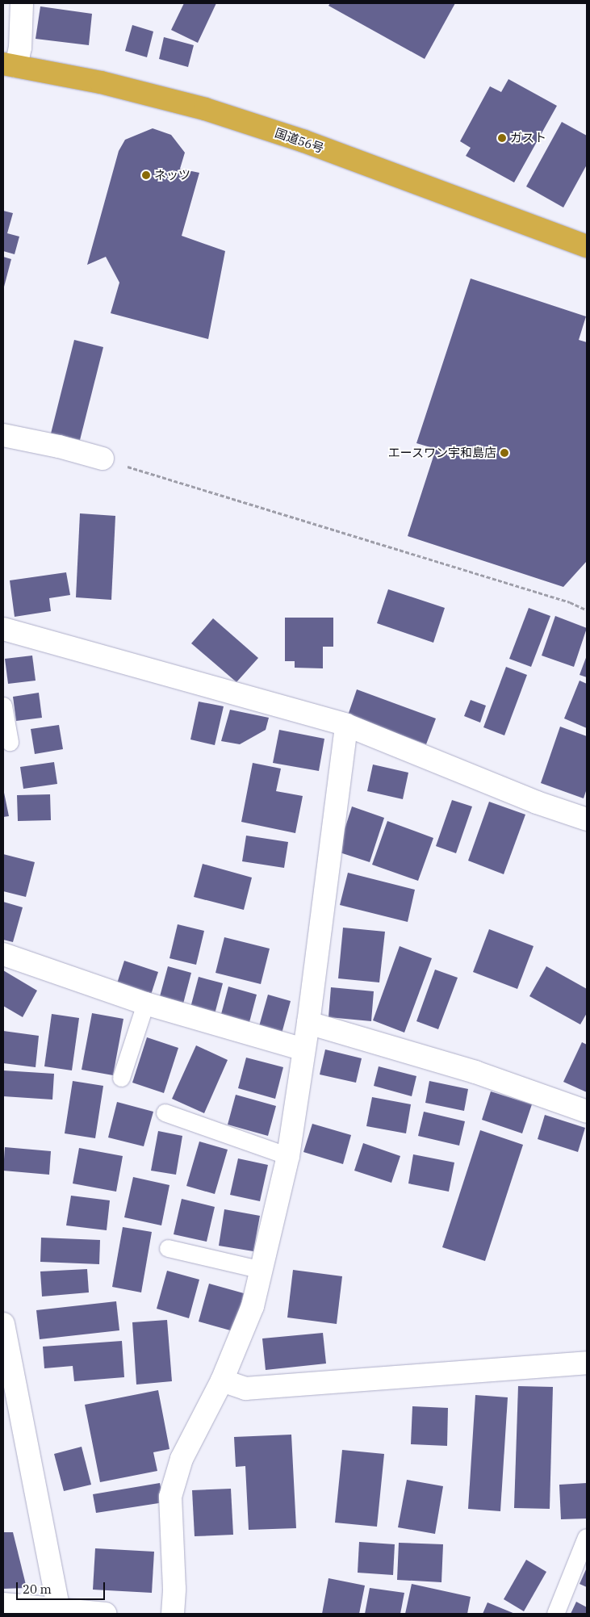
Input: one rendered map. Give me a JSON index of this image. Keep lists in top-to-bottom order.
{
  "streets": {
    "highway": ["国道56号"]
  },
  "places": ["ガスト", "ネッツ", "エースワン宇和島店"],
  "scale_bar": "20 m"
}
